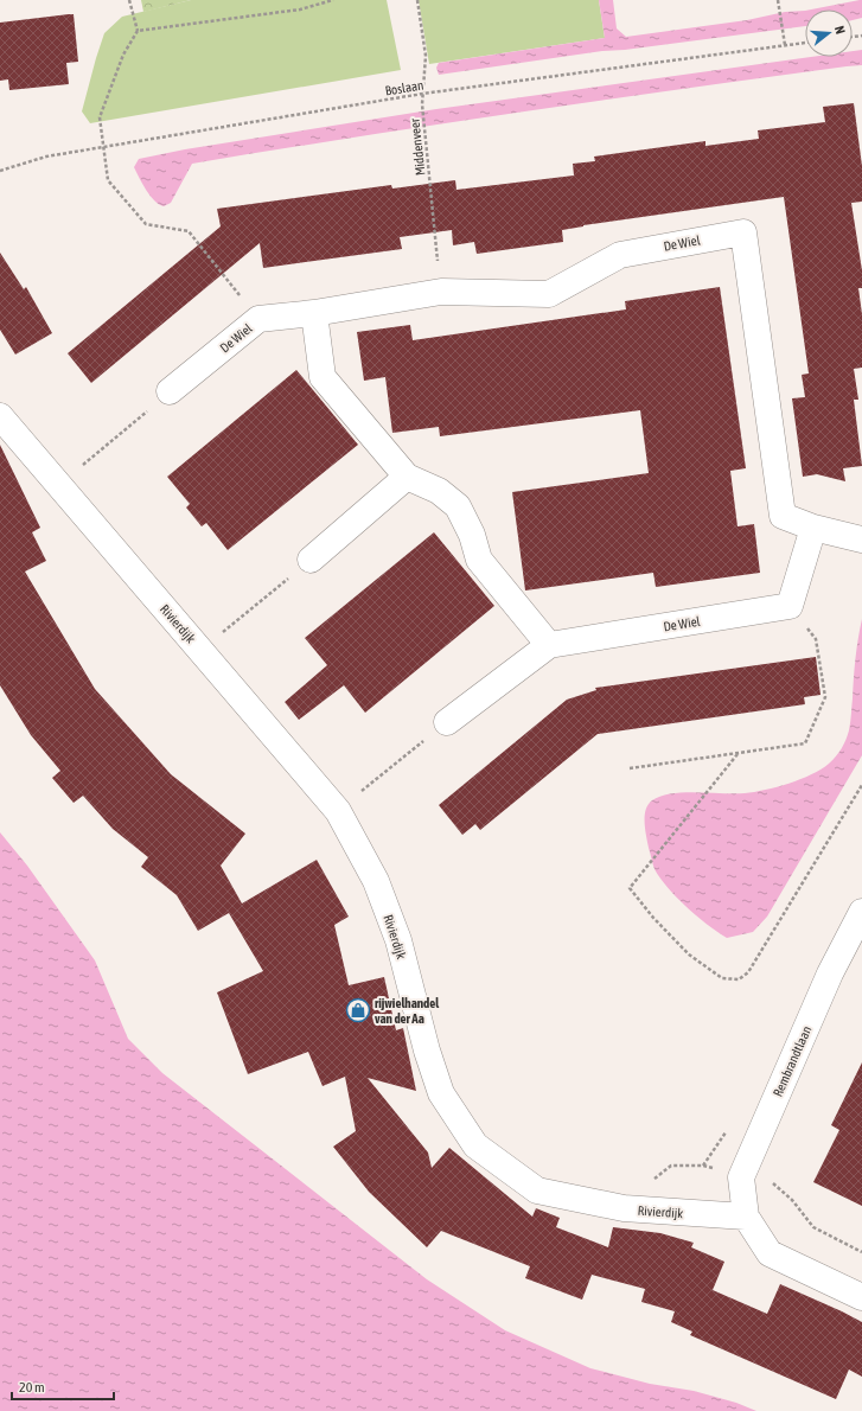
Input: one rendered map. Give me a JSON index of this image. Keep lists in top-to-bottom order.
{
  "streets": {
    "street": ["De Wiel", "Rivierdijk", "Rembrandtlaan"],
    "path": ["Boslaan", "Middenveer"]
  },
  "crossings": [
    ["Boslaan", "Middenveer"],
    ["Middenveer", "De Wiel"]
  ],
  "places": {
    "shop": ["rijwielhandel van der Aa"]
  },
  "scale_bar": "20 m",
  "north": "right"
}
